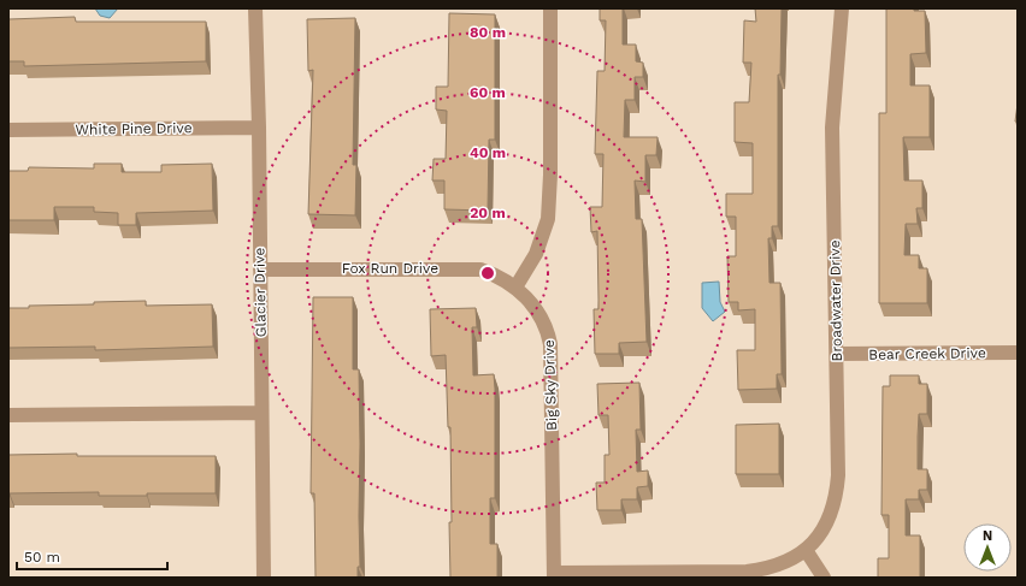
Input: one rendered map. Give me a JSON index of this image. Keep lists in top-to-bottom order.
{
  "streets": {
    "street": [
      "White Pine Drive",
      "Fox Run Drive",
      "Glacier Drive",
      "Broadwater Drive",
      "Bear Creek Drive",
      "Big Sky Drive"
    ]
  },
  "crossings": [
    ["White Pine Drive", "Glacier Drive"],
    ["Fox Run Drive", "Glacier Drive"],
    ["Fox Run Drive", "Big Sky Drive"],
    ["Broadwater Drive", "Bear Creek Drive"]
  ],
  "scale_bar": "50 m",
  "north": "top",
  "rings": [
    "80 m",
    "60 m",
    "40 m",
    "20 m"
  ]
}
